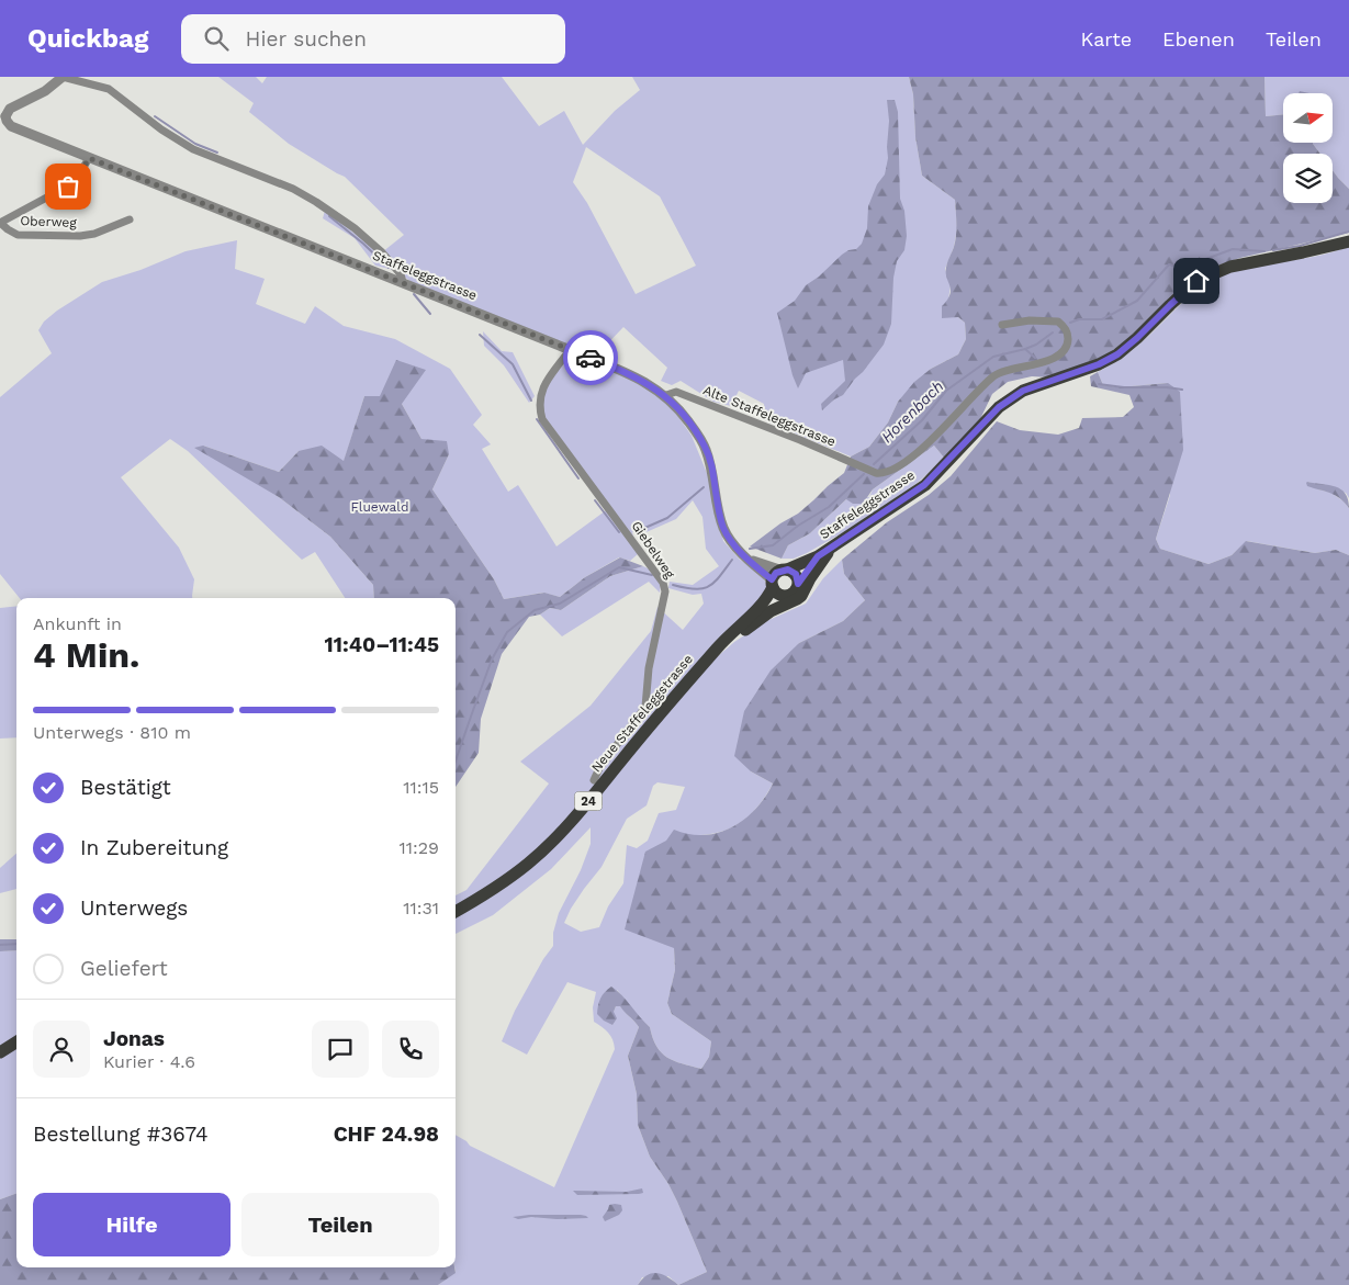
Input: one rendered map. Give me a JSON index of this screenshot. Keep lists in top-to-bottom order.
{
  "streets": {
    "main road": ["Staffeleggstrasse", "Neue Staffeleggstrasse", "24"],
    "street": ["Oberweg", "Alte Staffeleggstrasse", "Giebelweg"]
  },
  "crossings": [
    ["Staffeleggstrasse", "Alte Staffeleggstrasse"],
    ["Staffeleggstrasse", "Giebelweg"],
    ["Staffeleggstrasse", "Neue Staffeleggstrasse"],
    ["Staffeleggstrasse", "24"],
    ["Neue Staffeleggstrasse", "24"]
  ],
  "water": ["Horenbach"],
  "parks": ["Fluewald"],
  "north": "right",
  "page": {
    "header": "Quickbag",
    "search": "Hier suchen",
    "nav": ["Karte", "Ebenen", "Teilen"],
    "heading": ["4 Min.", "Ankunft in", "11:40–11:45"],
    "panel": [
      "Jonas",
      "Kurier · 4.6",
      "Bestellung #3674",
      "CHF 24.98"
    ],
    "bar": "Unterwegs · 810 m",
    "list": [
      ["Bestätigt", "11:15"],
      ["In Zubereitung", "11:29"],
      ["Unterwegs", "11:31"],
      "Geliefert"
    ],
    "buttons": ["Hilfe", "Teilen"]
  }
}
